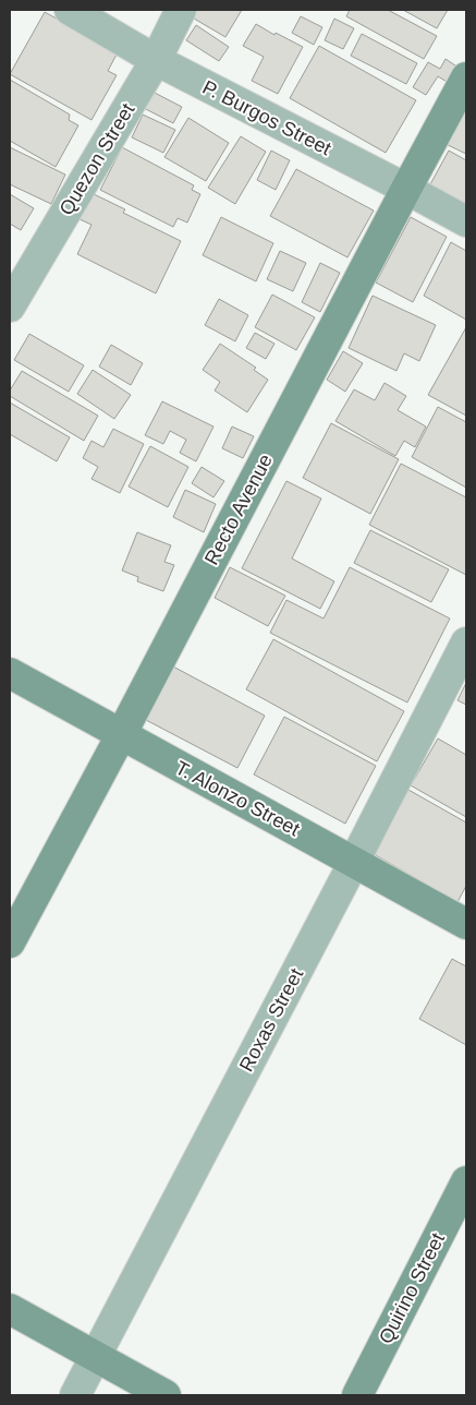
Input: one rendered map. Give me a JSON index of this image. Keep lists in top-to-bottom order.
{
  "streets": {
    "street": [
      "P. Burgos Street",
      "Quezon Street",
      "Recto Avenue",
      "T. Alonzo Street",
      "Roxas Street",
      "Quirino Street"
    ]
  },
  "crossings": [
    ["P. Burgos Street", "Quezon Street"],
    ["P. Burgos Street", "Recto Avenue"],
    ["Recto Avenue", "T. Alonzo Street"],
    ["T. Alonzo Street", "Roxas Street"]
  ]
}
